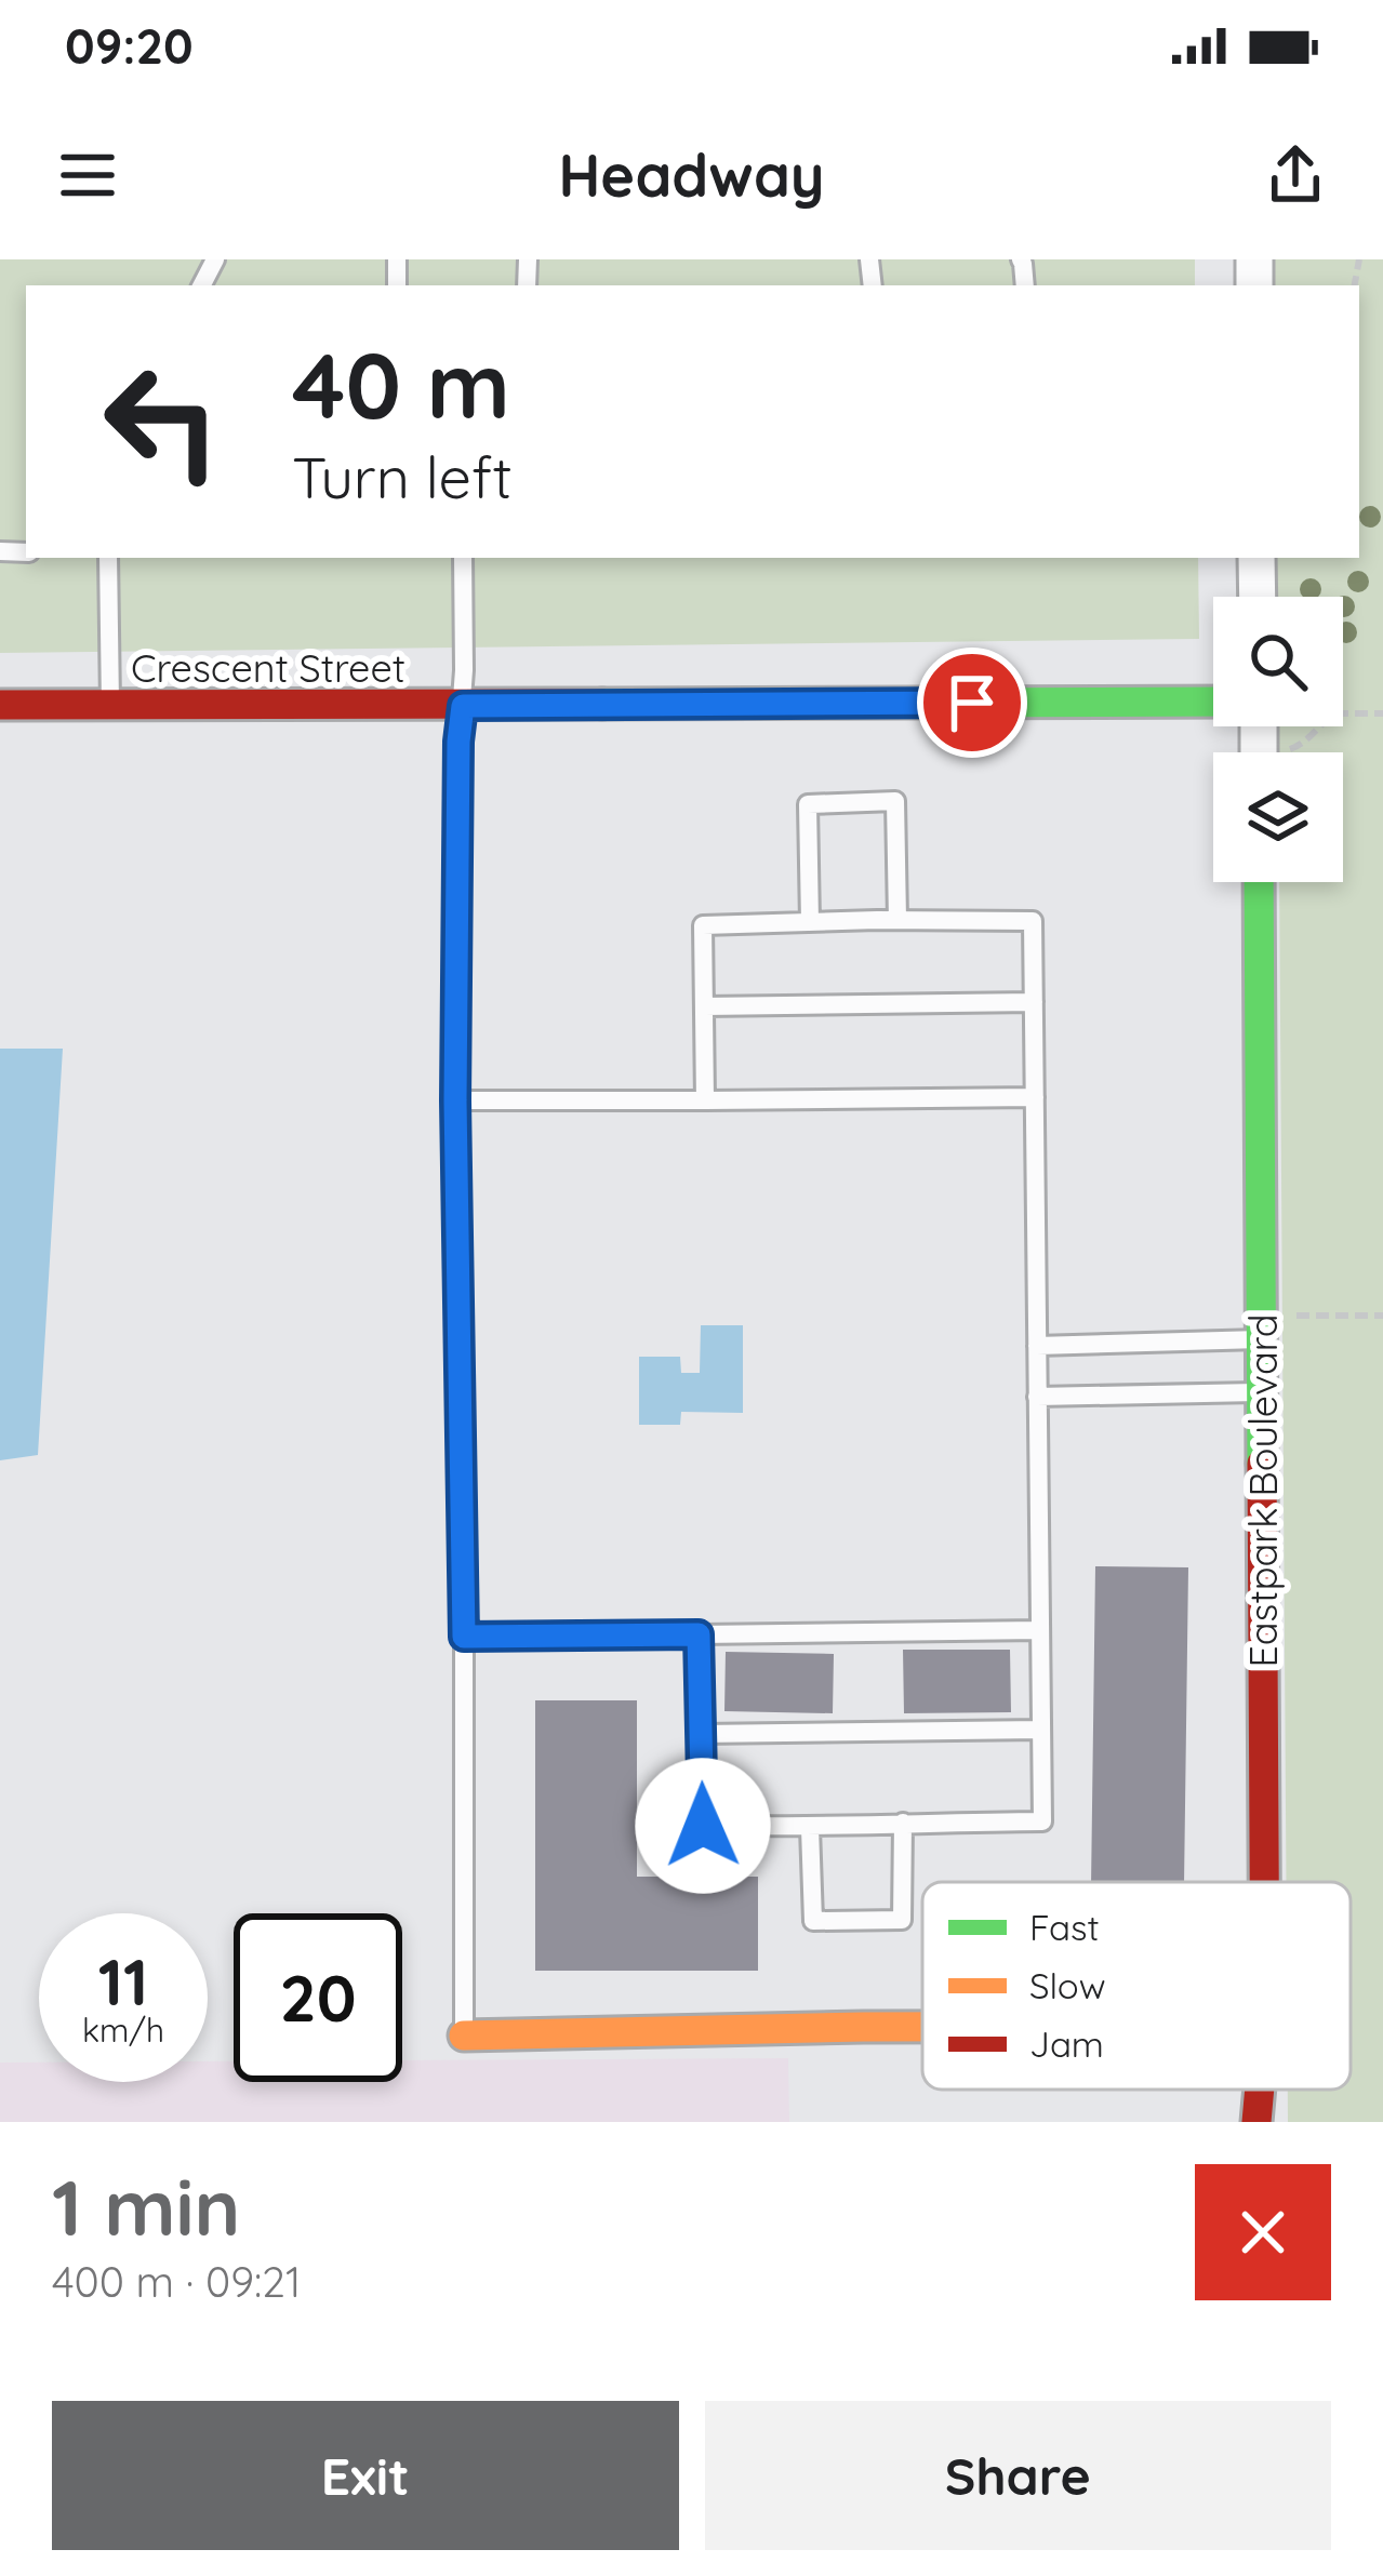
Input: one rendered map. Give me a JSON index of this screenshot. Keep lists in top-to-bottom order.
{
  "streets": {
    "street": ["Crescent Street", "Eastpark Boulevard"]
  },
  "legend": ["Fast", "Slow", "Jam"],
  "page": {
    "status": "09:20",
    "header": "Headway",
    "turn": ["40 m", "Turn left"],
    "speed": "11 km/h",
    "limit": "20",
    "heading": ["1 min", "400 m · 09:21"],
    "buttons": ["Exit", "Share"]
  }
}
